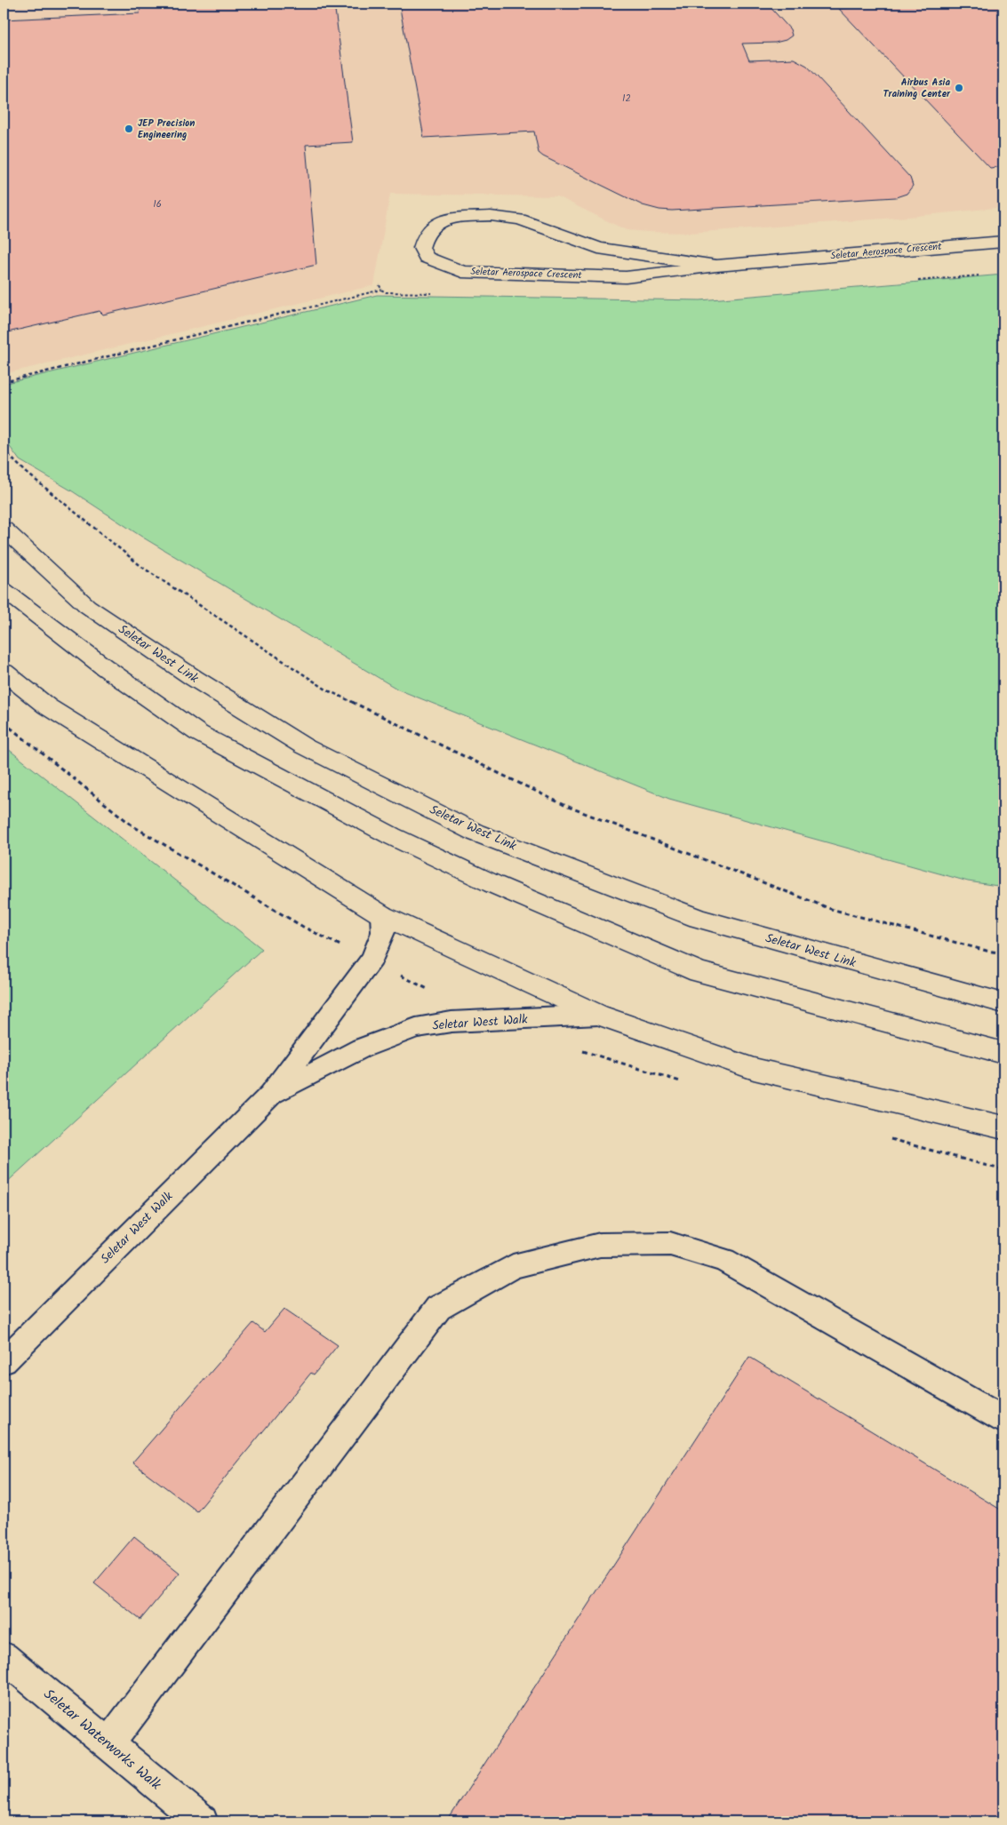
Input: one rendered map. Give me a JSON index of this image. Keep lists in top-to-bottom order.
{
  "streets": {
    "main road": ["Seletar Aerospace Crescent", "Seletar West Link"],
    "lane": ["Seletar West Walk", "Seletar Waterworks Walk"]
  },
  "places": ["Airbus Asia Training Center", "JEP Precision Engineering"],
  "house_numbers": ["12", "16"]
}
